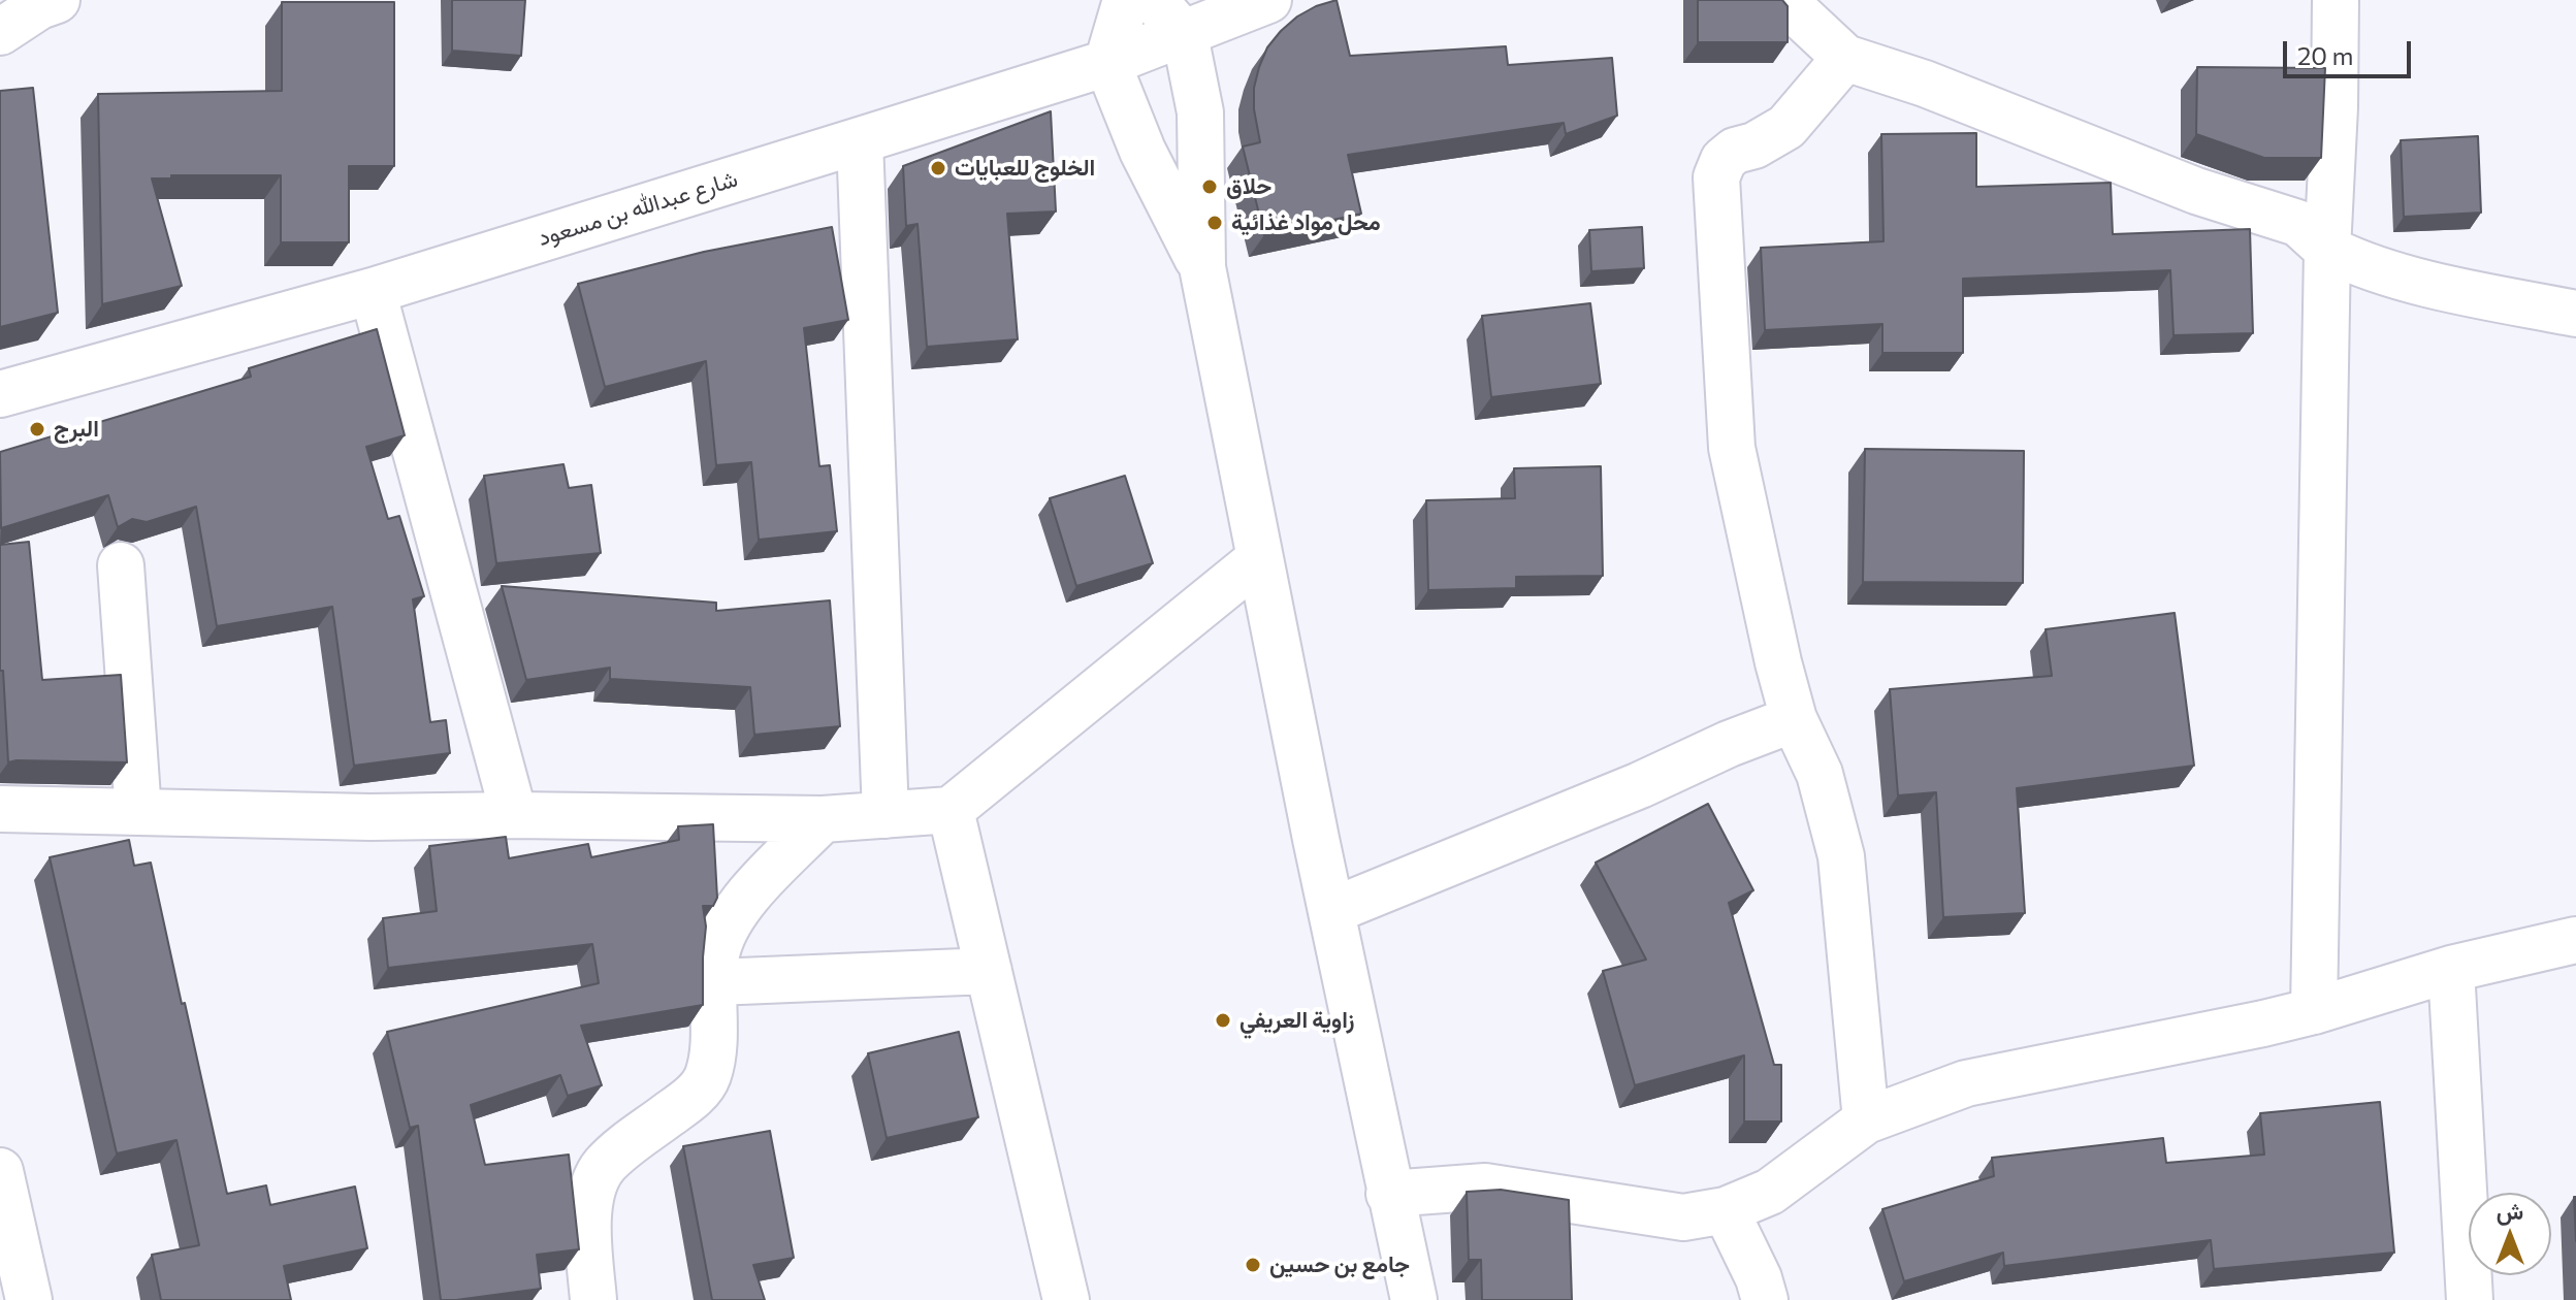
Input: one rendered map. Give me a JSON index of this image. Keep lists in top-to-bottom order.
{
  "streets": {
    "street": ["شارع عبدالله بن مسعود"]
  },
  "places": [
    "الخلوج للعبايات",
    "حلاق",
    "محل مواد غذائية",
    "البرج",
    "زاوية العريفي",
    "جامع بن حسين"
  ],
  "scale_bar": "20 m",
  "north": "top"
}
